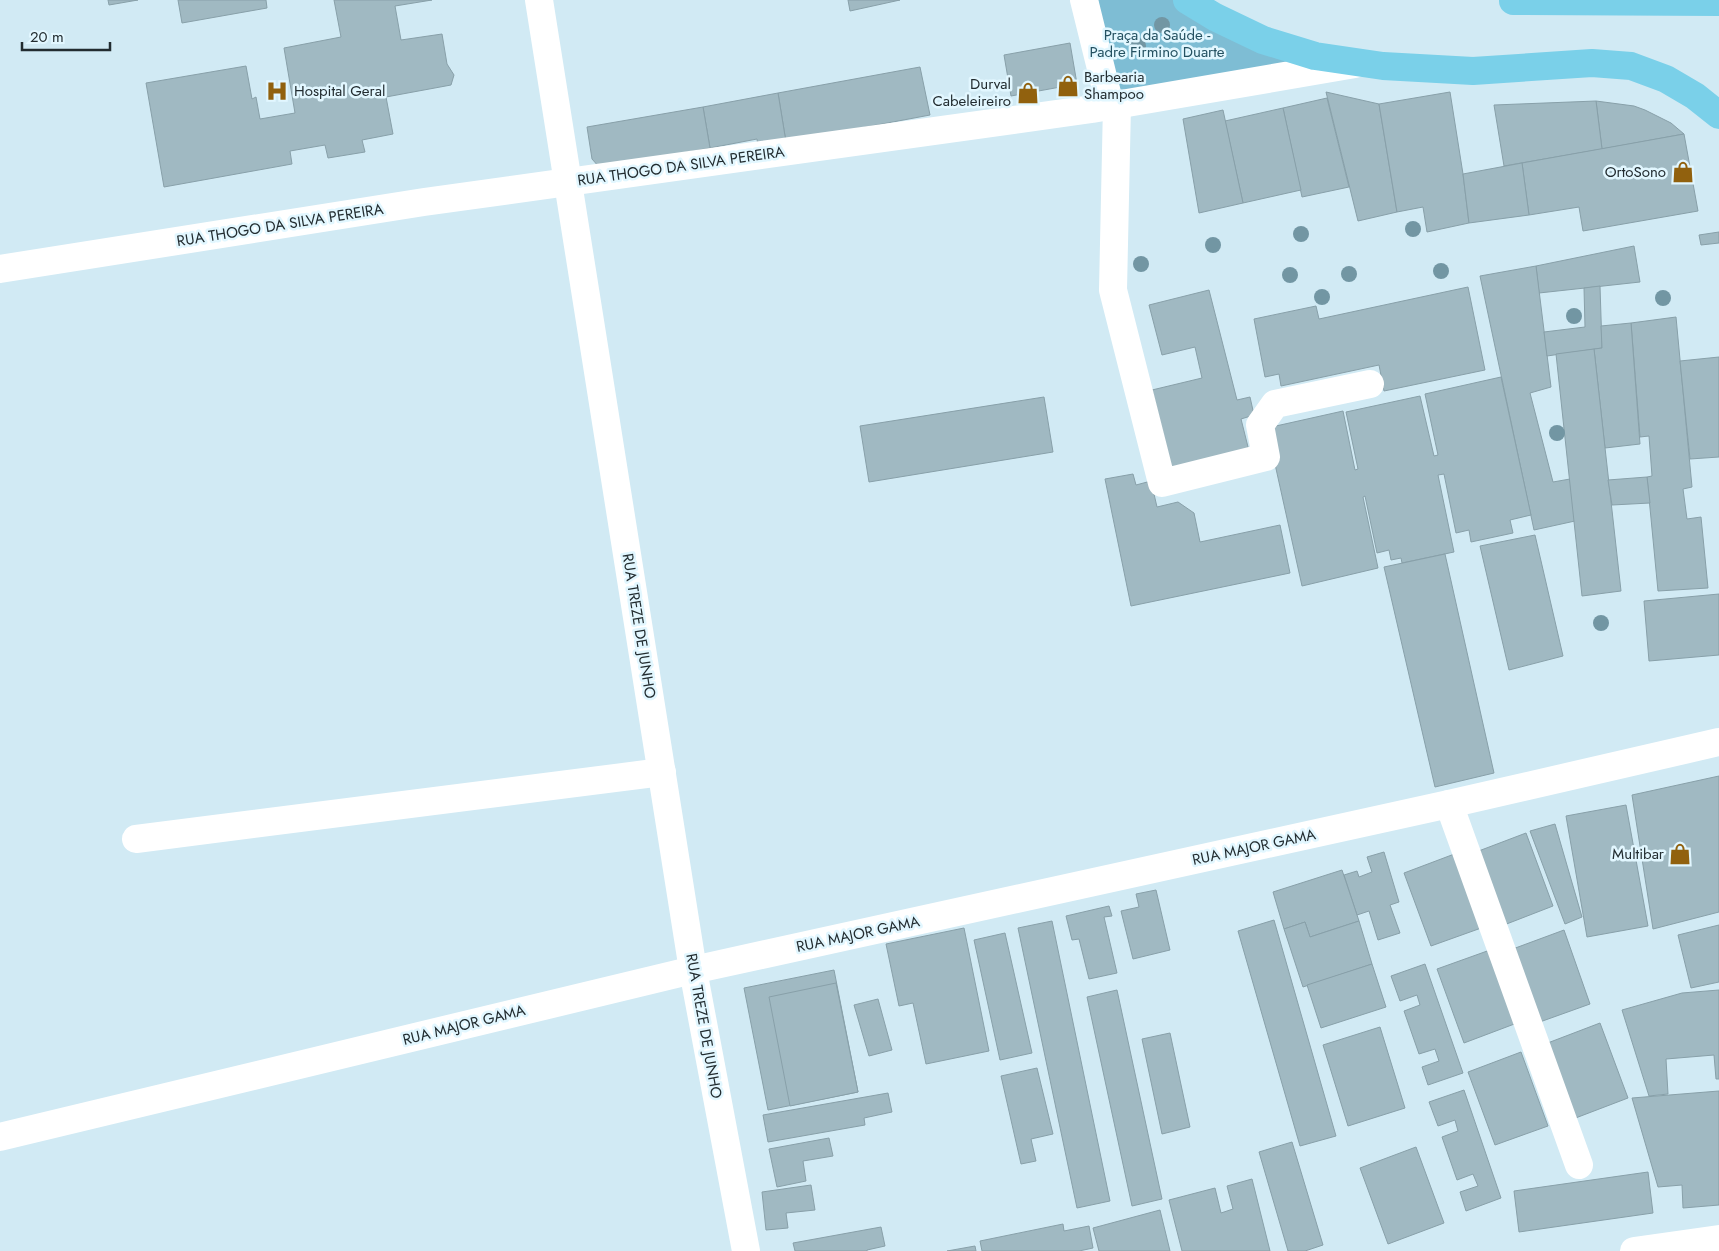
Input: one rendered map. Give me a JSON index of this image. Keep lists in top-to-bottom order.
{
  "streets": {
    "street": ["RUA THOGO DA SILVA PEREIRA", "RUA TREZE DE JUNHO", "RUA MAJOR GAMA"]
  },
  "crossings": [
    ["RUA THOGO DA SILVA PEREIRA", "RUA TREZE DE JUNHO"],
    ["RUA TREZE DE JUNHO", "RUA MAJOR GAMA"]
  ],
  "parks": ["Praça da Saúde - Padre Firmino Duarte"],
  "places": {
    "shop": [
      "Barbearia Shampoo",
      "Durval Cabeleireiro",
      "OrtoSono",
      "Multibar"
    ],
    "hospital": ["Hospital Geral"]
  },
  "scale_bar": "20 m"
}
